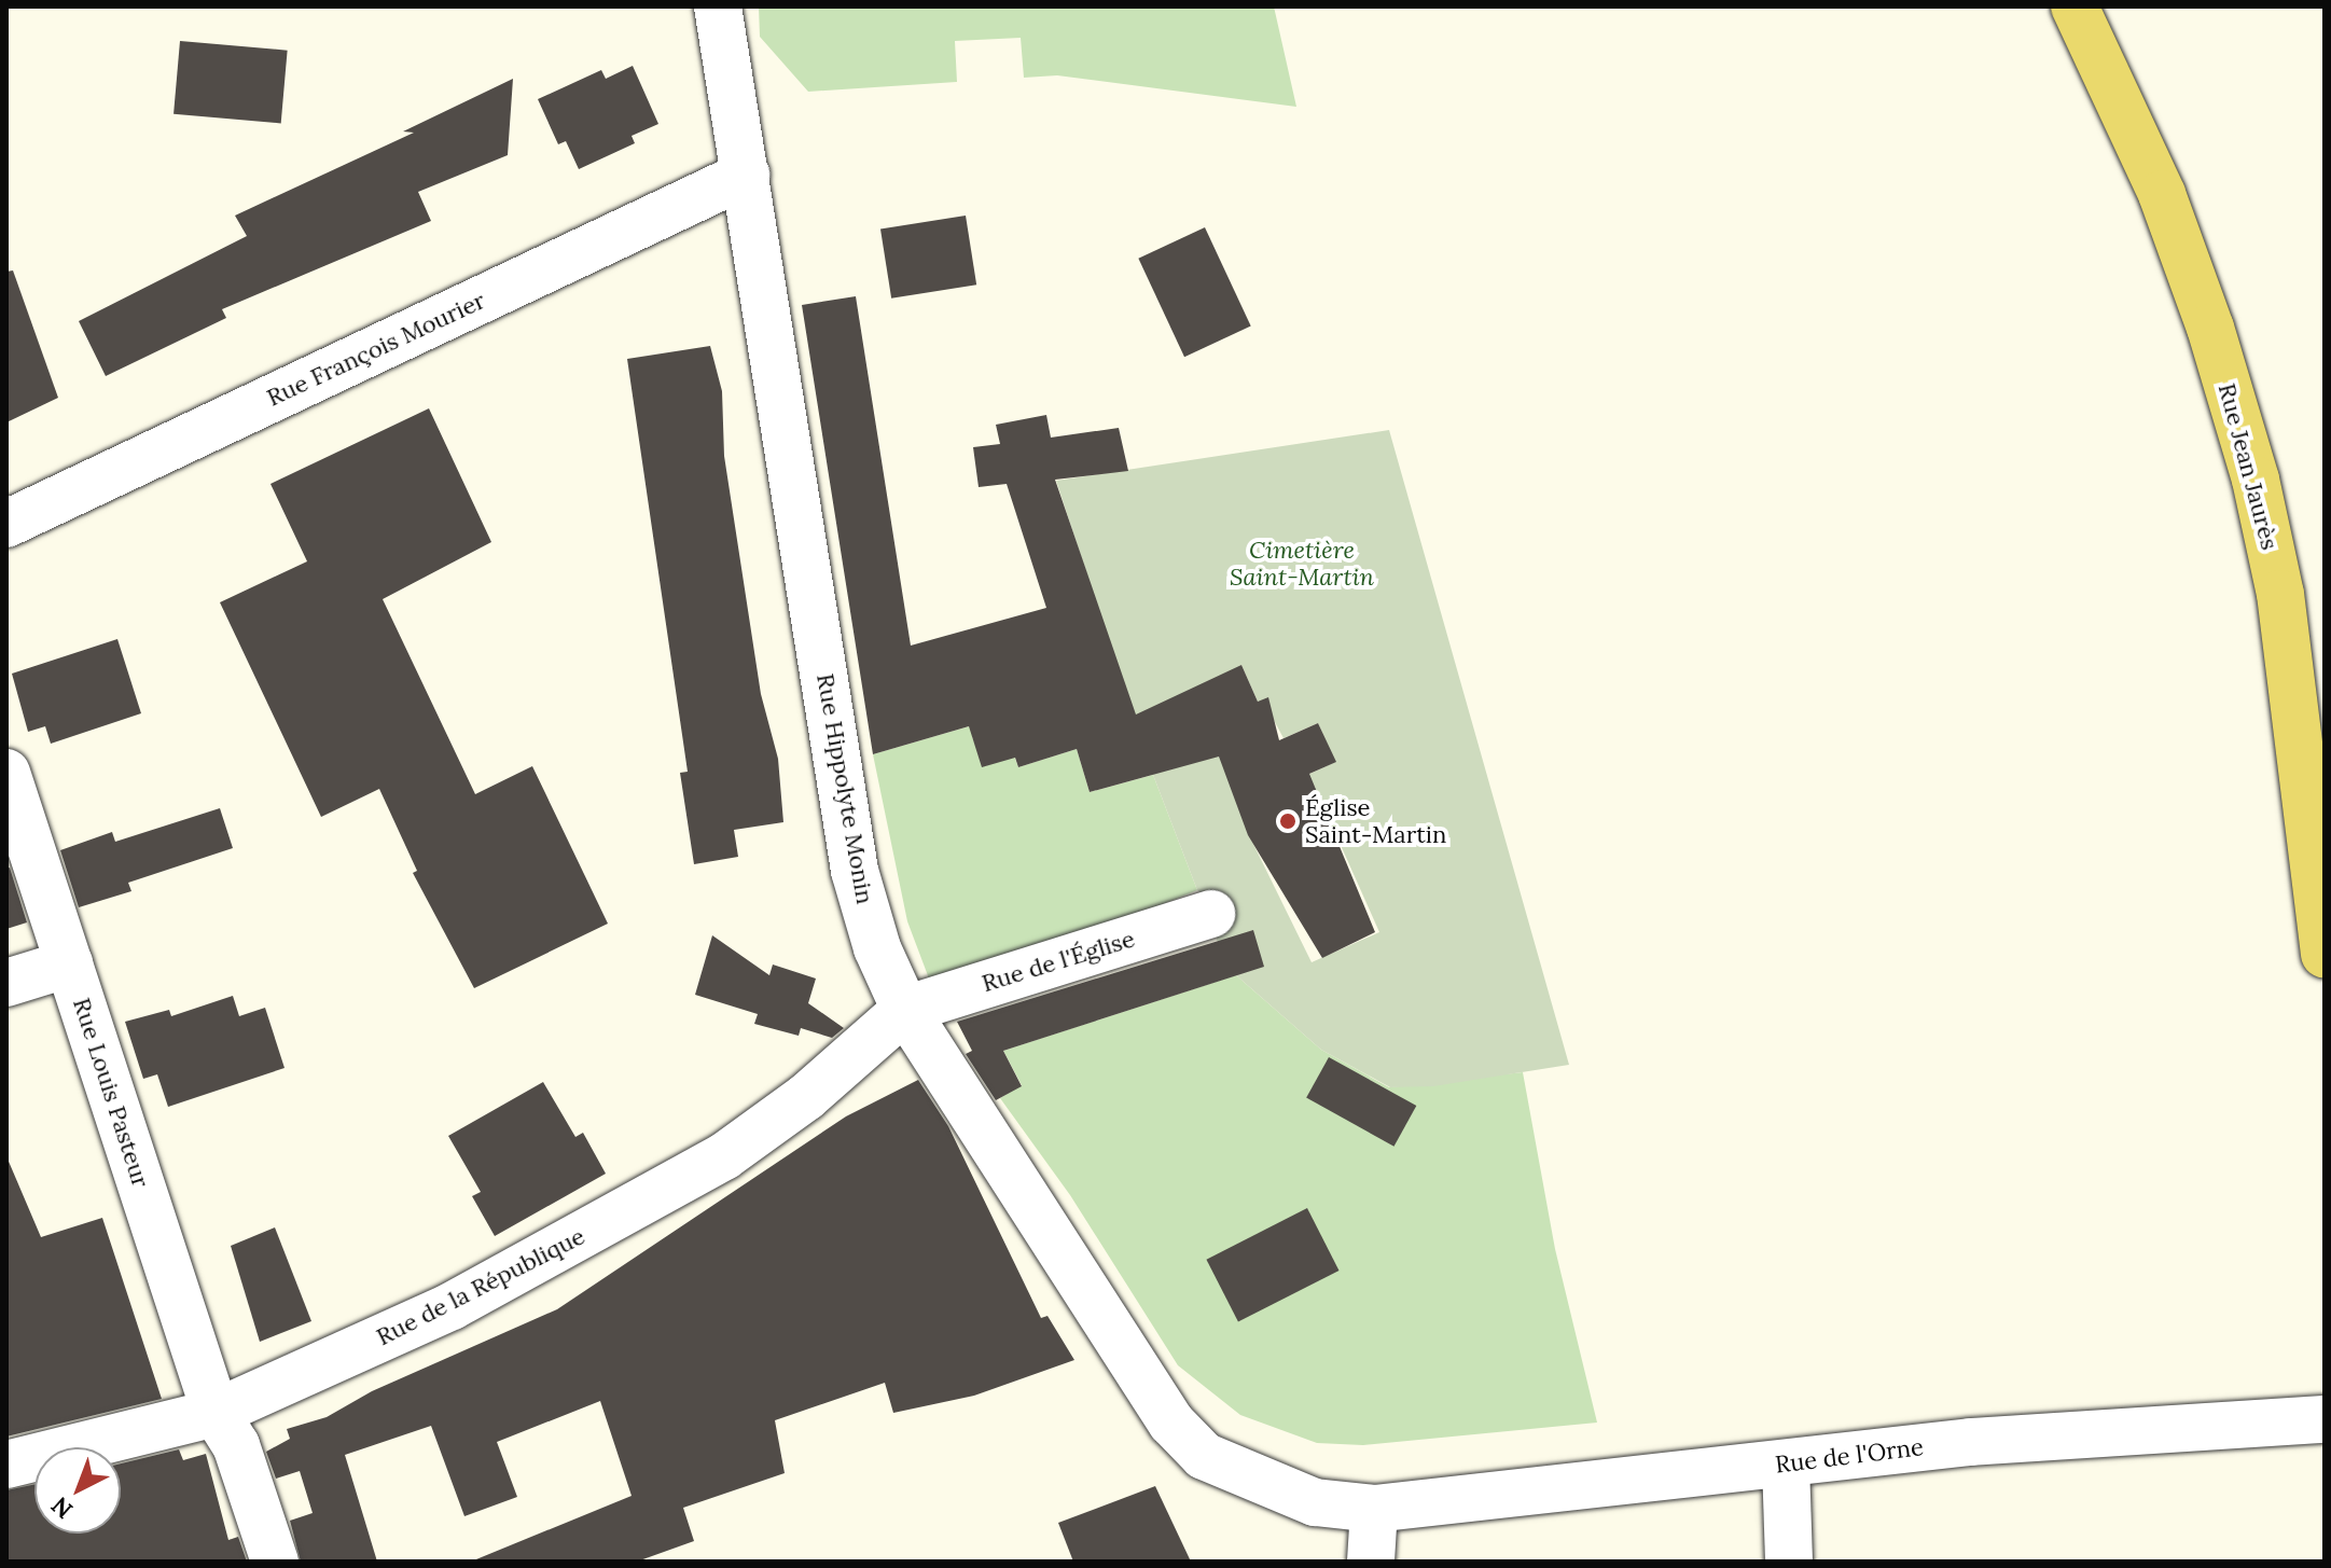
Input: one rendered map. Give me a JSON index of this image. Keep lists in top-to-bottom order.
{
  "streets": {
    "main road": ["Rue Jean Jaurès"],
    "street": [
      "Rue François Mourier",
      "Rue Hippolyte Monin",
      "Rue de l'Église",
      "Rue Louis Pasteur",
      "Rue de la République",
      "Rue de l'Orne"
    ]
  },
  "crossings": [
    ["Rue François Mourier", "Rue Hippolyte Monin"],
    ["Rue Hippolyte Monin", "Rue de l'Église"],
    ["Rue Hippolyte Monin", "Rue de la République"],
    ["Rue Hippolyte Monin", "Rue de l'Orne"],
    ["Rue de l'Église", "Rue de la République"],
    ["Rue Louis Pasteur", "Rue de la République"]
  ],
  "parks": ["Cimetière Saint-Martin"],
  "places": ["Église Saint-Martin"],
  "north": "bottom left"
}
